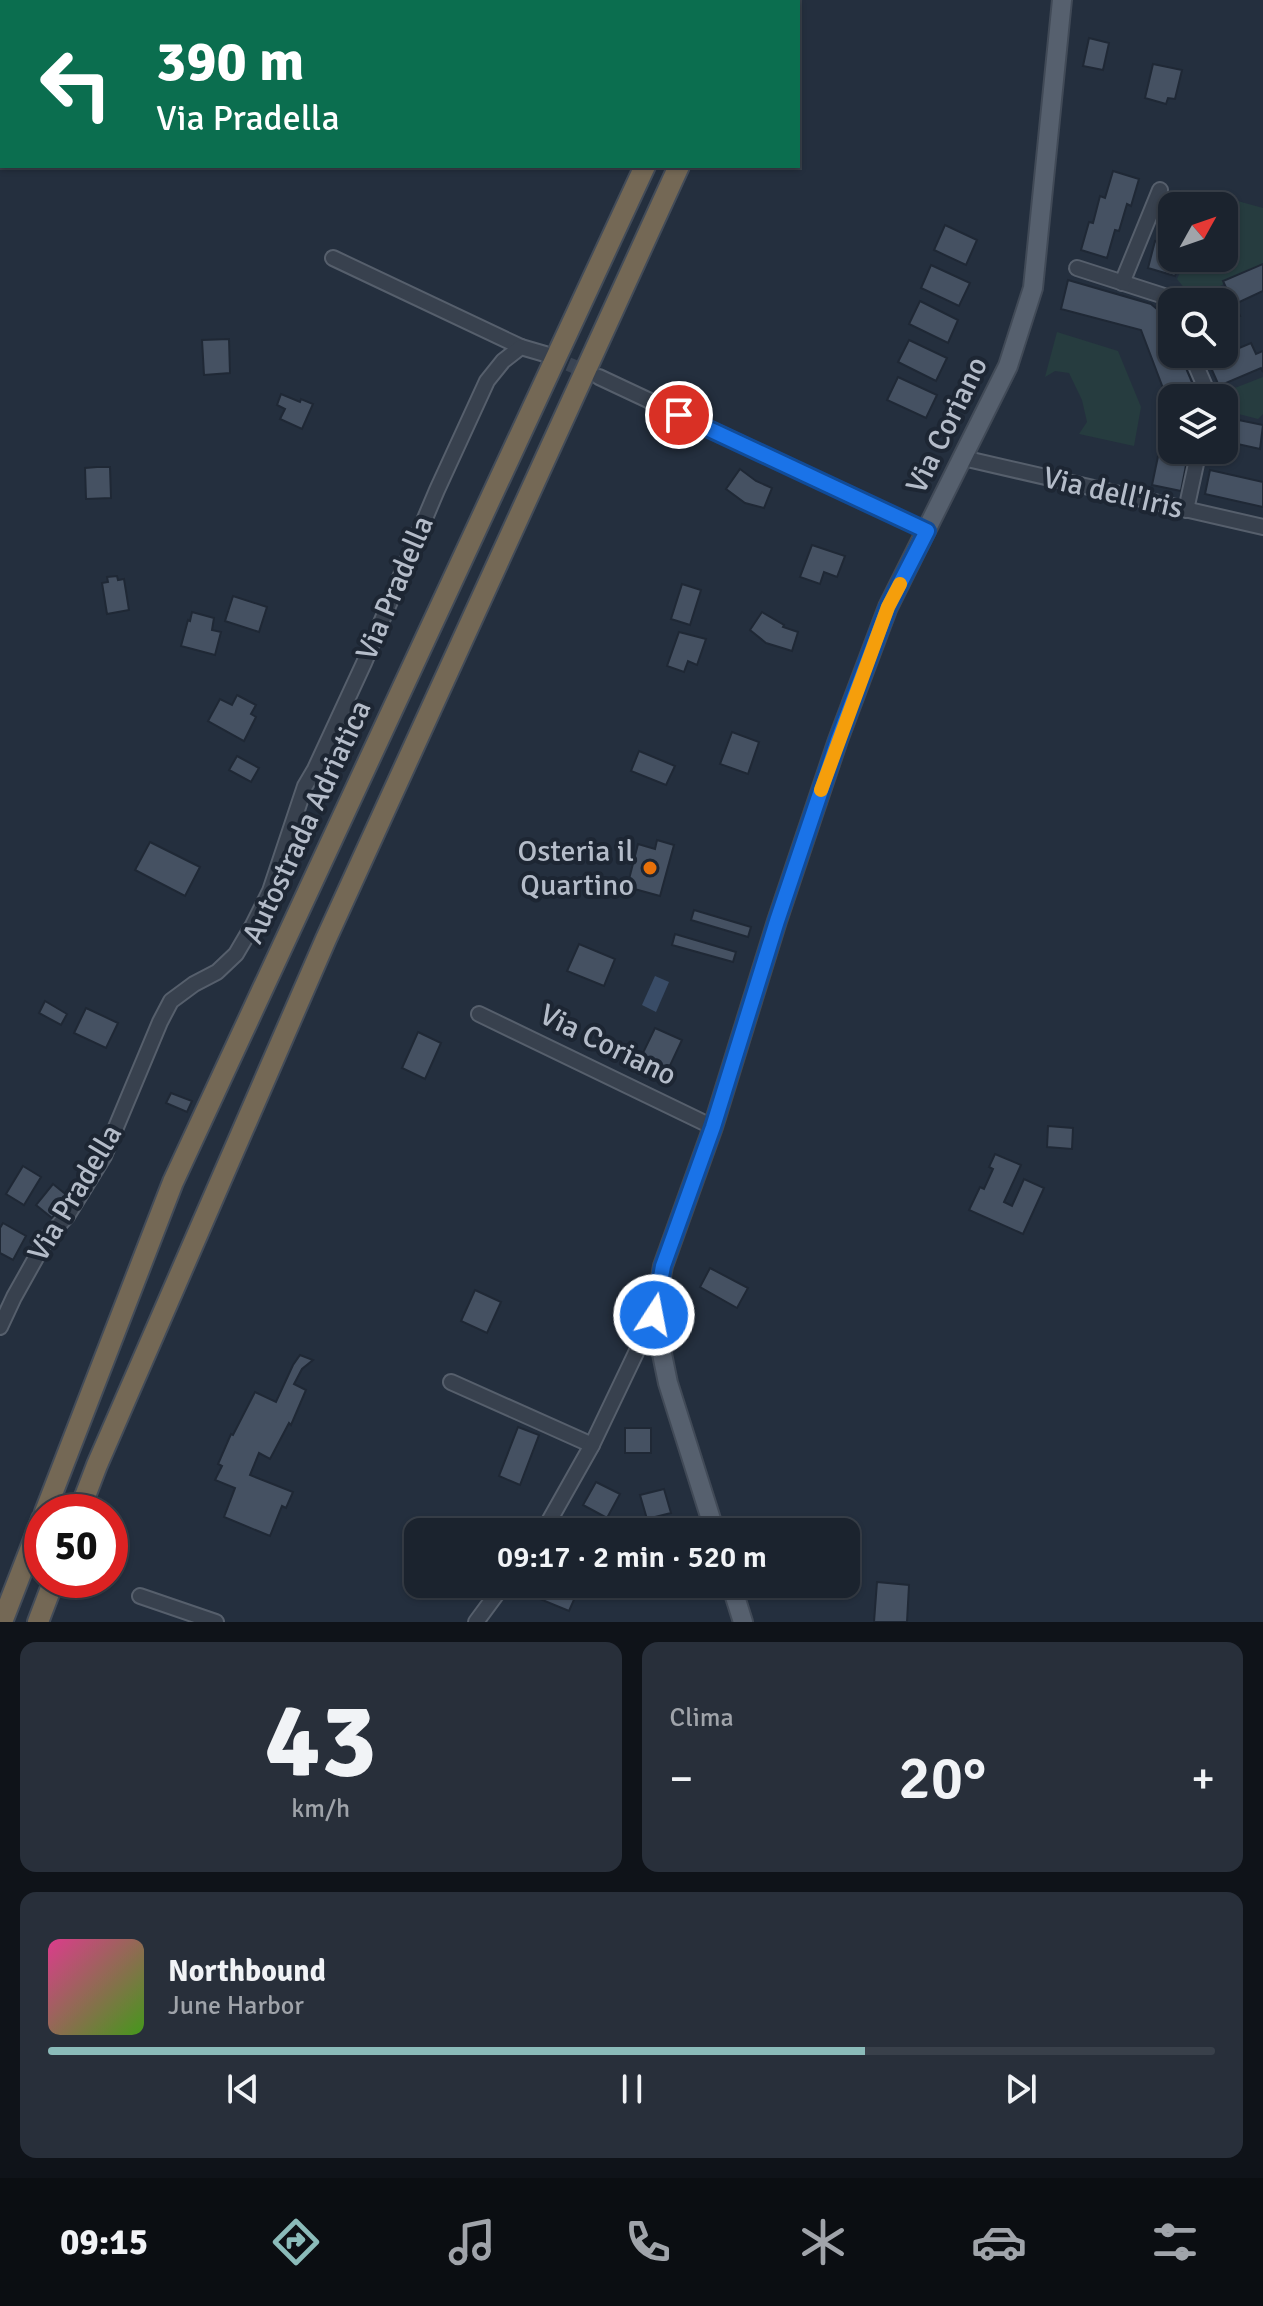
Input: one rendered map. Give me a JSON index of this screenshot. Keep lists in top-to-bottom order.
{
  "streets": {
    "highway": ["Autostrada Adriatica"],
    "main road": ["Via Coriano"],
    "street": ["Via dell'Iris", "Via Pradella"]
  },
  "crossings": [
    ["Via Coriano", "Via dell'Iris"]
  ],
  "places": ["Osteria il Quartino"],
  "north": "top right",
  "page": {
    "turn": ["390 m", "Via Pradella"],
    "limit": "50",
    "trip": "09:17 · 2 min · 520 m",
    "tile": [
      ["43", "km/h"],
      "Clima"
    ],
    "heat": ["−", "20°", "+"],
    "song": ["Northbound", "June Harbor"],
    "tabs": "09:15"
  }
}
